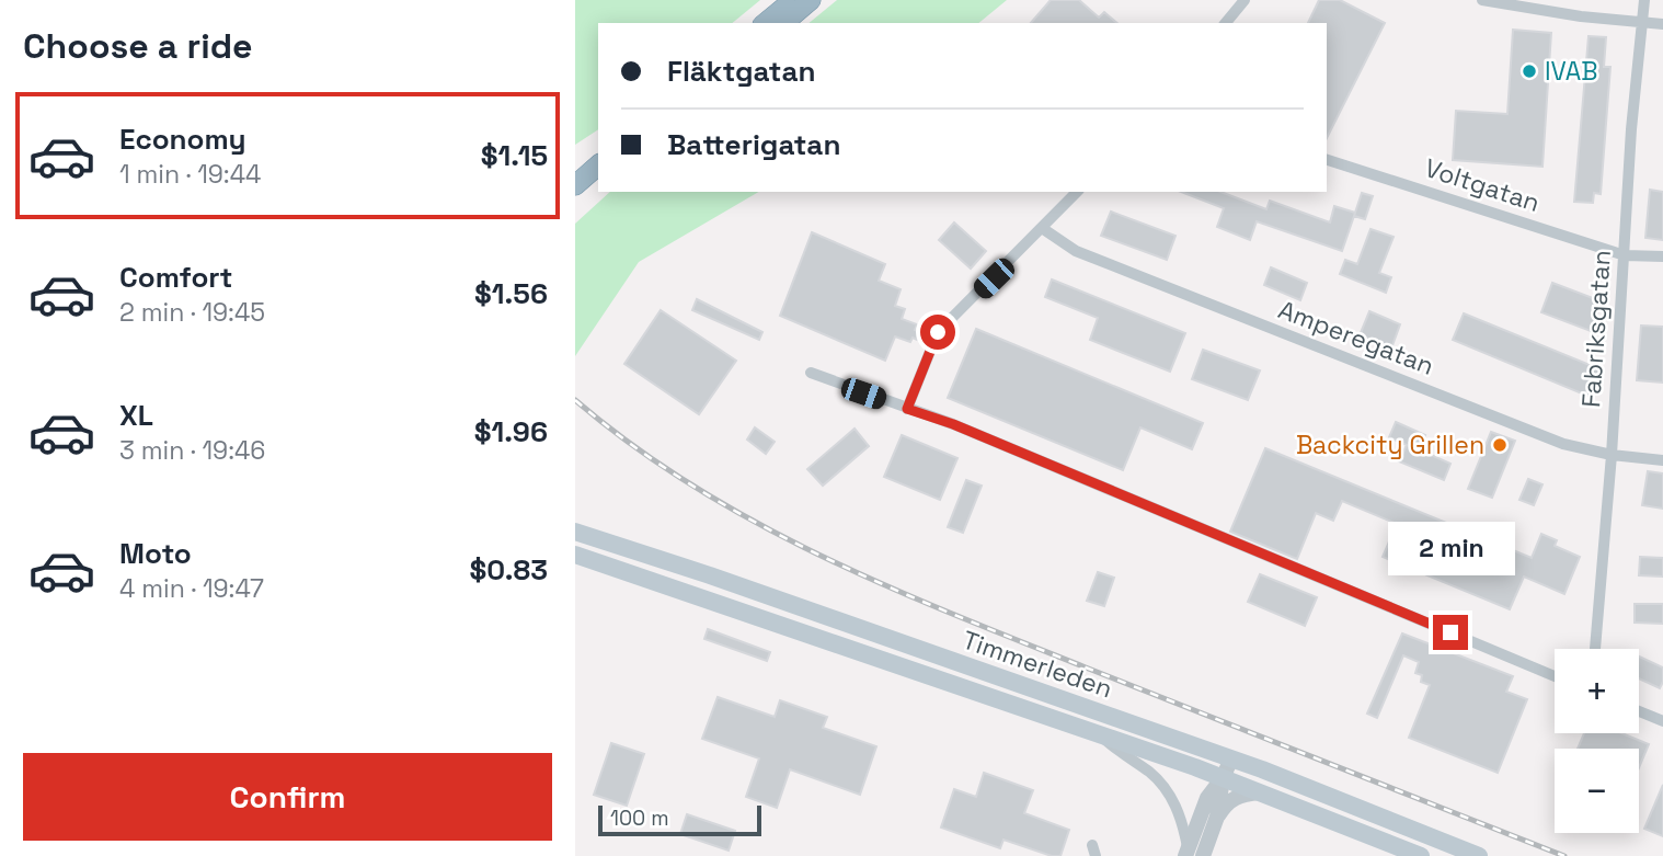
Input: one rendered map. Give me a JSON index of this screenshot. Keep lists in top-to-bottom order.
{
  "streets": {
    "main road": ["Timmerleden"],
    "street": ["Voltgatan", "Fabriksgatan", "Amperegatan"]
  },
  "crossings": [
    ["Voltgatan", "Fabriksgatan"],
    ["Fabriksgatan", "Amperegatan"]
  ],
  "places": ["IVAB", "Backcity Grillen"],
  "scale_bar": "100 m",
  "page": {
    "heading": "Choose a ride",
    "banner": ["Fläktgatan", "Batterigatan"],
    "list": [
      {
        "name": "Economy",
        "note": "1 min · 19:44",
        "value": "$1.15"
      },
      {
        "name": "Comfort",
        "note": "2 min · 19:45",
        "value": "$1.56"
      },
      {
        "name": "XL",
        "note": "3 min · 19:46",
        "value": "$1.96"
      },
      {
        "name": "Moto",
        "note": "4 min · 19:47",
        "value": "$0.83"
      }
    ],
    "bubble": "2 min",
    "map_buttons": ["+", "−"],
    "buttons": "Confirm",
    "scale": "100 m"
  }
}
